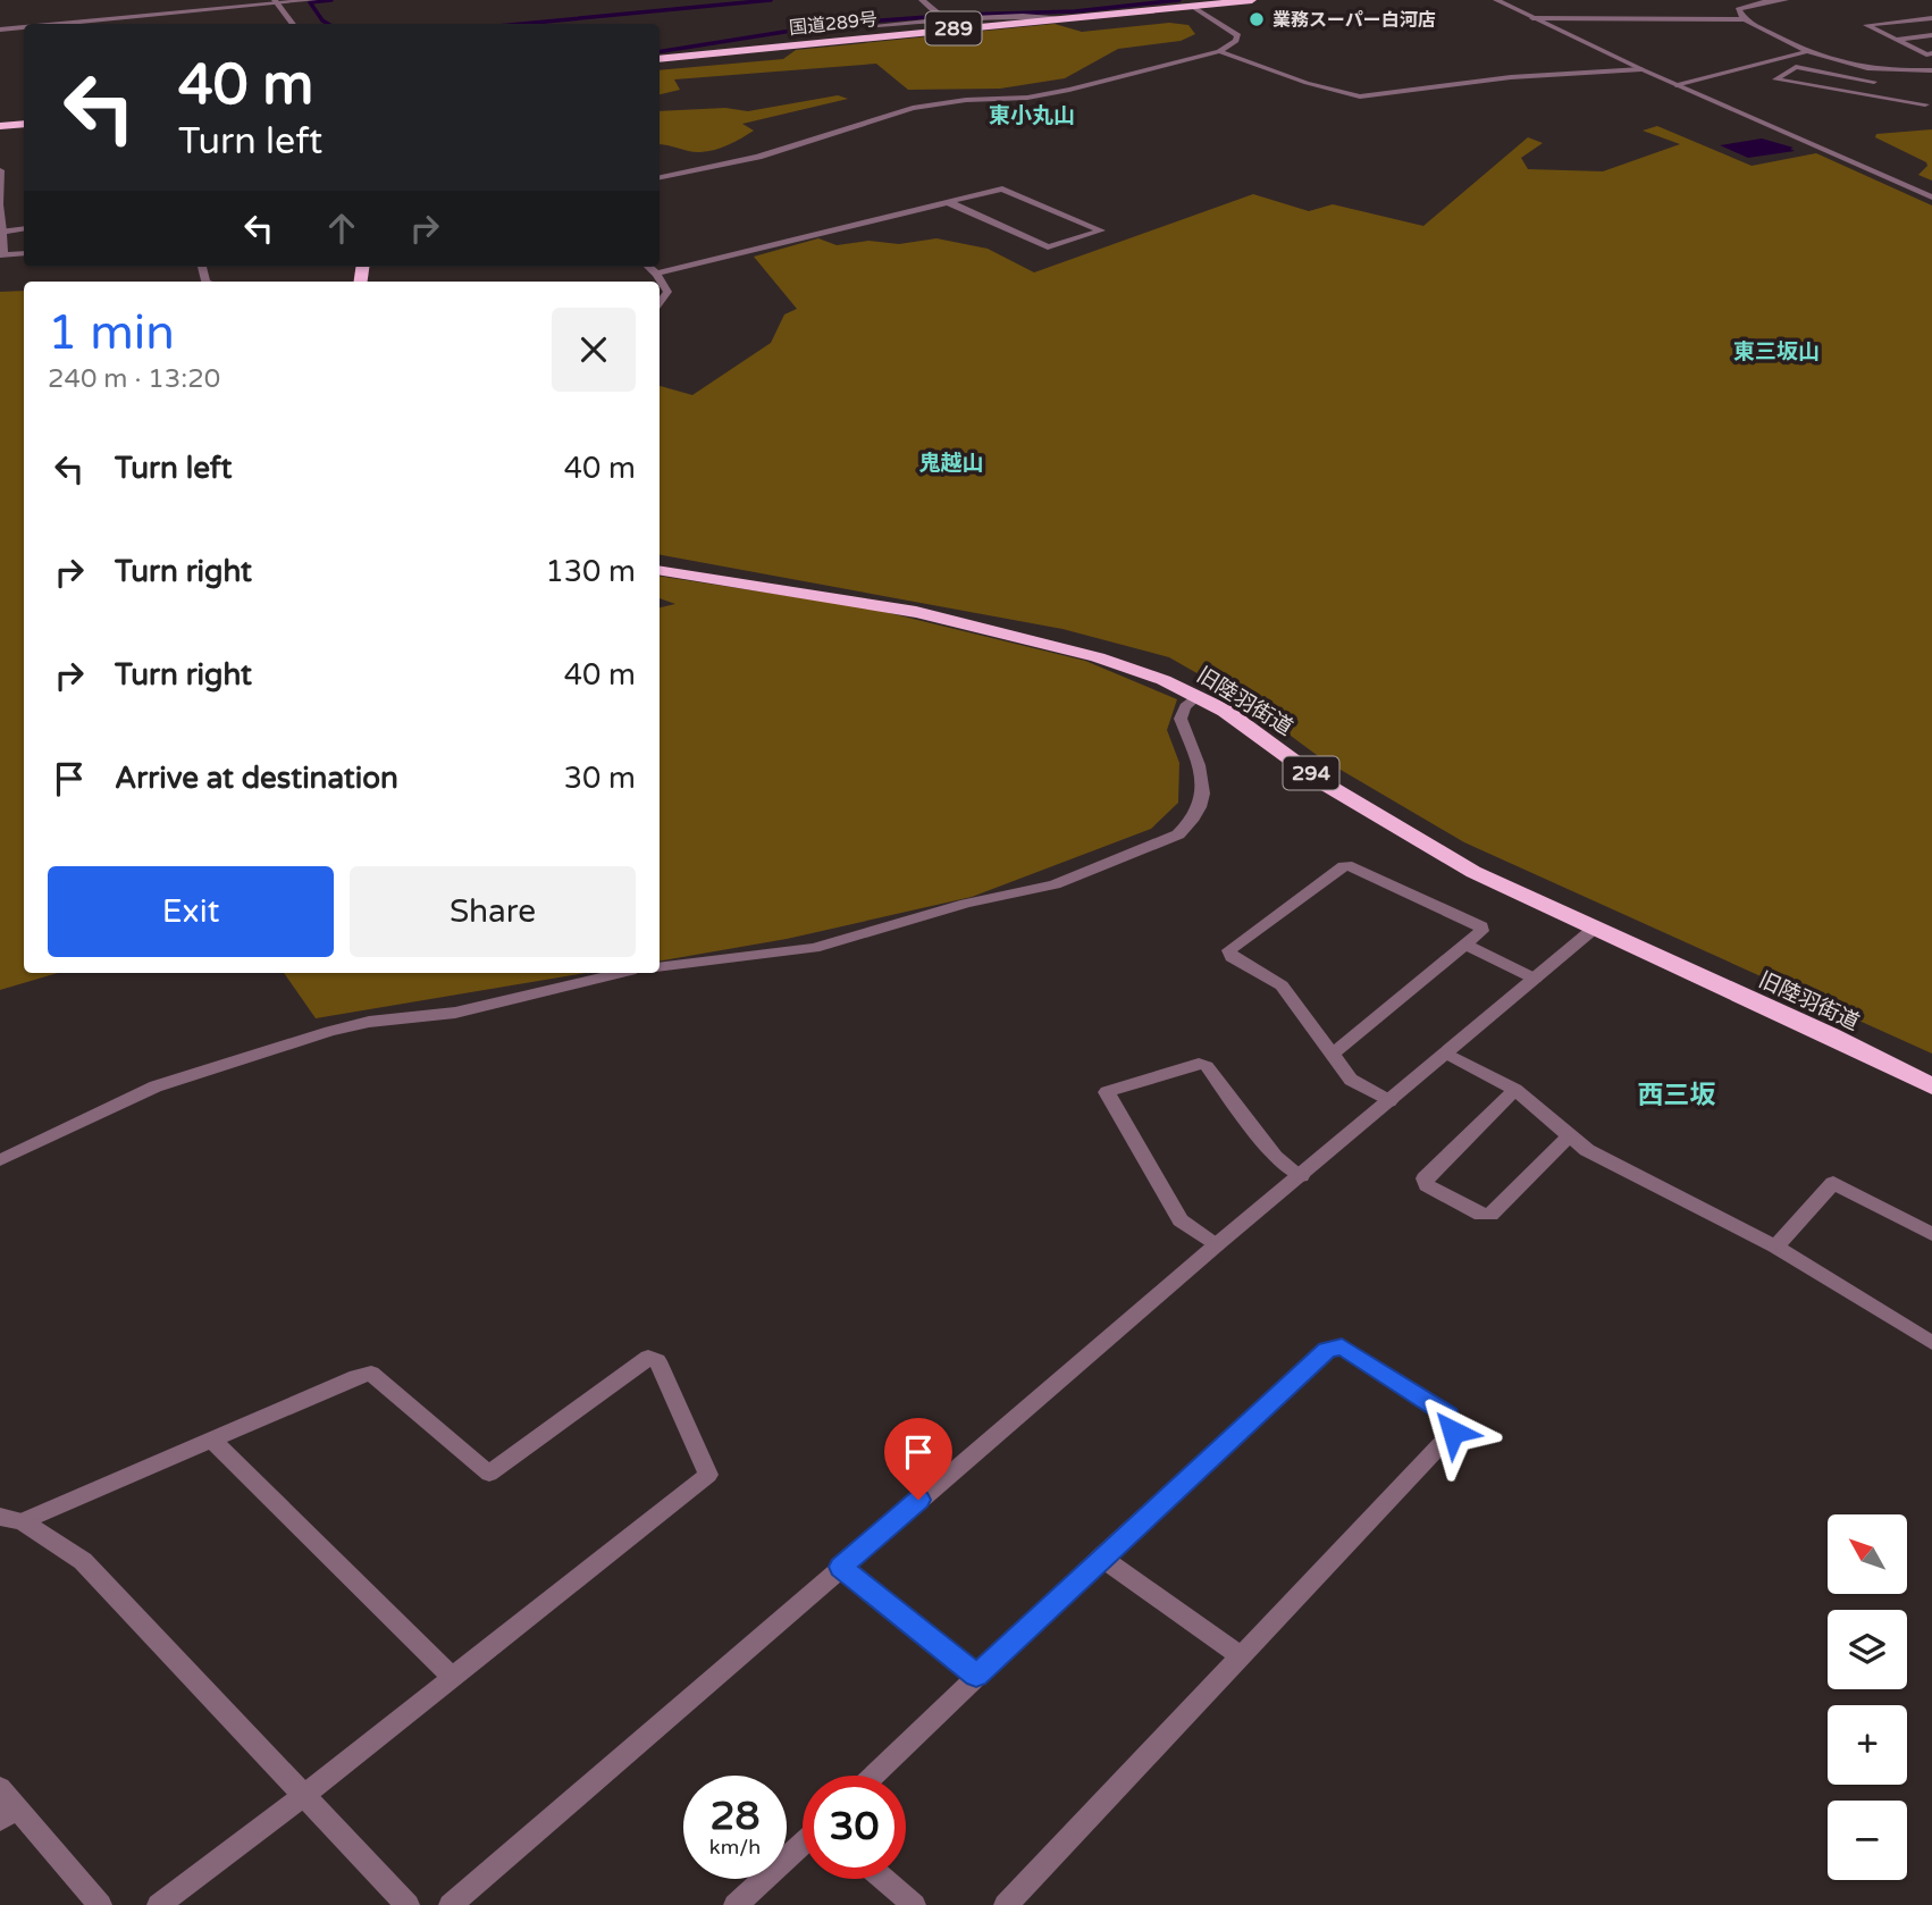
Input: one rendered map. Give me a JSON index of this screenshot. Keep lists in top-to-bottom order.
{
  "streets": {
    "highway": [
      "国道289号",
      "289",
      "旧陸羽街道",
      "294"
    ]
  },
  "districts": [
    "東小丸山",
    "東三坂山",
    "鬼越山",
    "西三坂"
  ],
  "places": ["業務スーパー白河店"],
  "north": "top left",
  "page": {
    "turn": ["40 m", "Turn left"],
    "heading": ["1 min", "240 m · 13:20"],
    "list": [
      {
        "name": "Turn left",
        "value": "40 m"
      },
      {
        "name": "Turn right",
        "value": "130 m"
      },
      {
        "name": "Turn right",
        "value": "40 m"
      },
      {
        "name": "Arrive at destination",
        "value": "30 m"
      }
    ],
    "buttons": ["Exit", "Share"],
    "map_buttons": ["+", "−"],
    "speed": "28 km/h",
    "limit": "30"
  }
}
